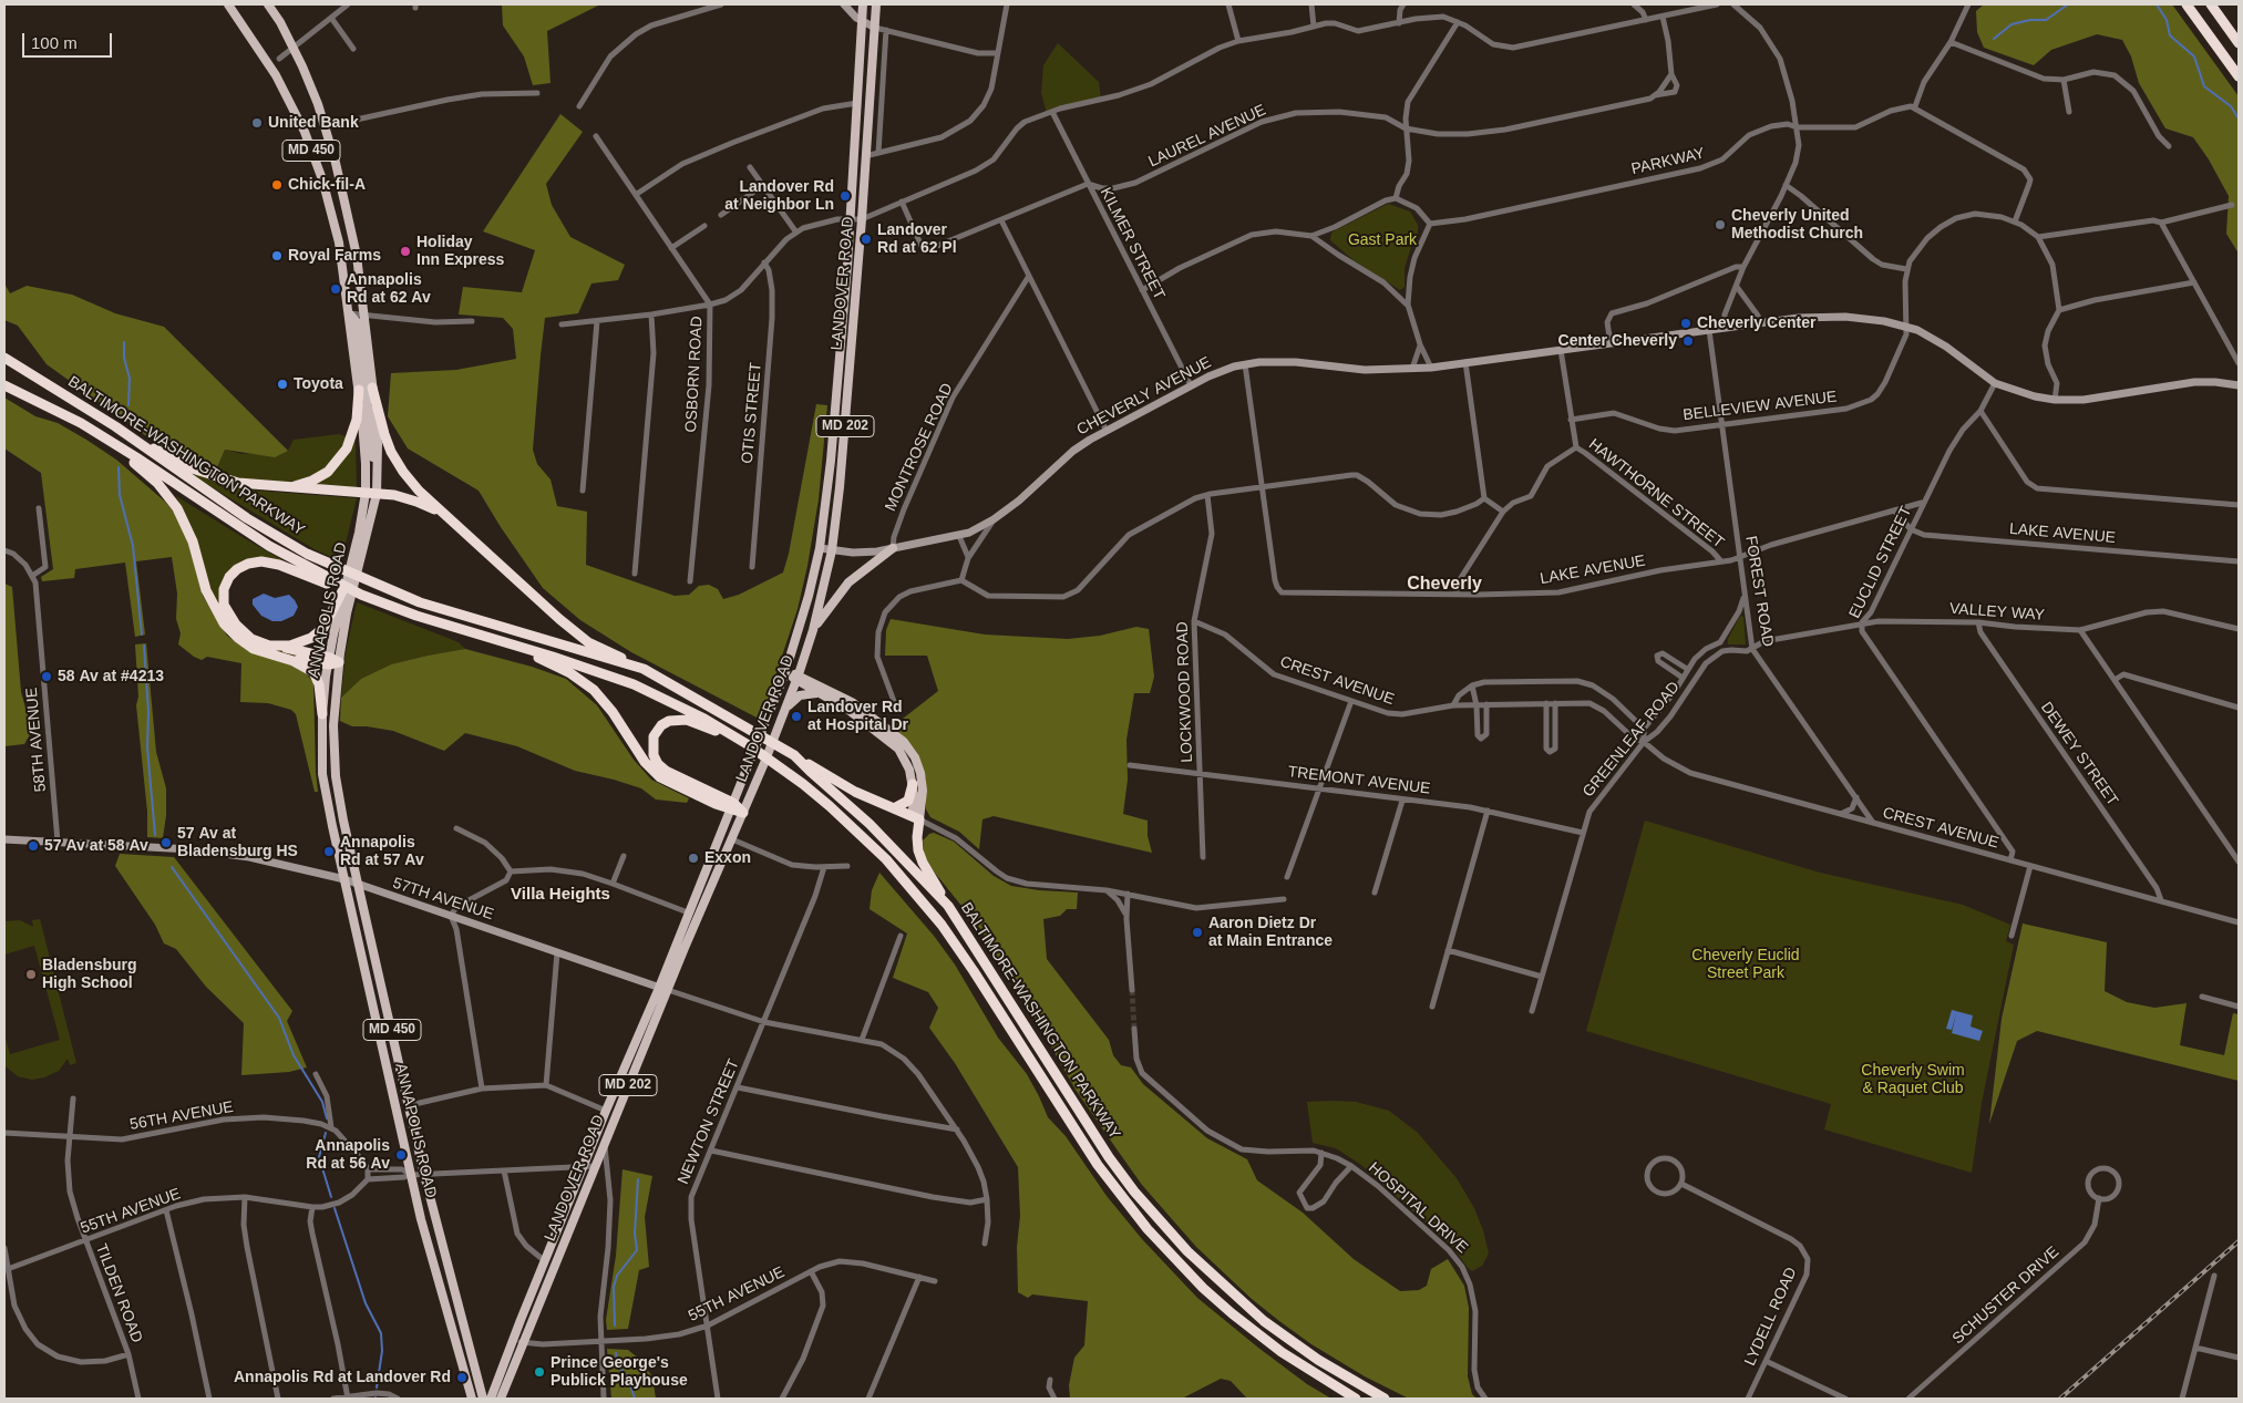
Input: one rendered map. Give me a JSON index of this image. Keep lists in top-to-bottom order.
{
  "streets": {
    "highway": ["BALTIMORE-WASHINGTON PARKWAY"],
    "main road": [
      "MD 450",
      "LANDOVER ROAD",
      "MD 202",
      "ANNAPOLIS ROAD"
    ],
    "street": [
      "LAUREL AVENUE",
      "PARKWAY",
      "KILMER STREET",
      "OSBORN ROAD",
      "CHEVERLY AVENUE",
      "BELLEVIEW AVENUE",
      "OTIS STREET",
      "MONTROSE ROAD",
      "HAWTHORNE STREET",
      "LAKE AVENUE",
      "EUCLID STREET",
      "FOREST ROAD",
      "VALLEY WAY",
      "CREST AVENUE",
      "LOCKWOOD ROAD",
      "58TH AVENUE",
      "GREENLEAF ROAD",
      "DEWEY STREET",
      "TREMONT AVENUE",
      "57TH AVENUE",
      "56TH AVENUE",
      "NEWTON STREET",
      "HOSPITAL DRIVE",
      "55TH AVENUE",
      "TILDEN ROAD",
      "SCHUSTER DRIVE",
      "LYDELL ROAD"
    ]
  },
  "crossings": [
    ["LAUREL AVENUE", "KILMER STREET"],
    ["KILMER STREET", "CHEVERLY AVENUE"],
    ["LANDOVER ROAD", "CHEVERLY AVENUE"],
    ["LANDOVER ROAD", "57TH AVENUE"],
    ["LANDOVER ROAD", "55TH AVENUE"],
    ["CHEVERLY AVENUE", "BELLEVIEW AVENUE"],
    ["CHEVERLY AVENUE", "MONTROSE ROAD"],
    ["CHEVERLY AVENUE", "HAWTHORNE STREET"],
    ["CHEVERLY AVENUE", "EUCLID STREET"],
    ["CHEVERLY AVENUE", "FOREST ROAD"],
    ["BELLEVIEW AVENUE", "HAWTHORNE STREET"],
    ["BELLEVIEW AVENUE", "FOREST ROAD"],
    ["HAWTHORNE STREET", "LAKE AVENUE"],
    ["LAKE AVENUE", "EUCLID STREET"],
    ["LAKE AVENUE", "FOREST ROAD"],
    ["EUCLID STREET", "VALLEY WAY"],
    ["EUCLID STREET", "CREST AVENUE"],
    ["FOREST ROAD", "VALLEY WAY"],
    ["FOREST ROAD", "CREST AVENUE"],
    ["ANNAPOLIS ROAD", "57TH AVENUE"],
    ["VALLEY WAY", "DEWEY STREET"],
    ["CREST AVENUE", "LOCKWOOD ROAD"],
    ["CREST AVENUE", "GREENLEAF ROAD"],
    ["CREST AVENUE", "DEWEY STREET"],
    ["LOCKWOOD ROAD", "TREMONT AVENUE"],
    ["58TH AVENUE", "57TH AVENUE"],
    ["GREENLEAF ROAD", "TREMONT AVENUE"],
    ["57TH AVENUE", "NEWTON STREET"],
    ["56TH AVENUE", "TILDEN ROAD"],
    ["NEWTON STREET", "55TH AVENUE"],
    ["55TH AVENUE", "TILDEN ROAD"]
  ],
  "districts": ["Cheverly", "Villa Heights"],
  "parks": ["Gast Park", "Cheverly Euclid Street Park", "Cheverly Swim & Raquet Club"],
  "places": [
    "United Bank",
    "Chick-fil-A",
    "Landover Rd at Neighbor Ln",
    "Cheverly United Methodist Church",
    "Landover Rd at 62 Pl",
    "Holiday Inn Express",
    "Royal Farms",
    "Annapolis Rd at 62 Av",
    "Cheverly Center",
    "Center Cheverly",
    "Toyota",
    "58 Av at #4213",
    "Landover Rd at Hospital Dr",
    "57 Av at Bladensburg HS",
    "57 Av at 58 Av",
    "Annapolis Rd at 57 Av",
    "Exxon",
    "Aaron Dietz Dr at Main Entrance",
    "Bladensburg High School",
    "Annapolis Rd at 56 Av",
    "Prince George's Publick Playhouse",
    "Annapolis Rd at Landover Rd"
  ],
  "scale_bar": "100 m"
}
